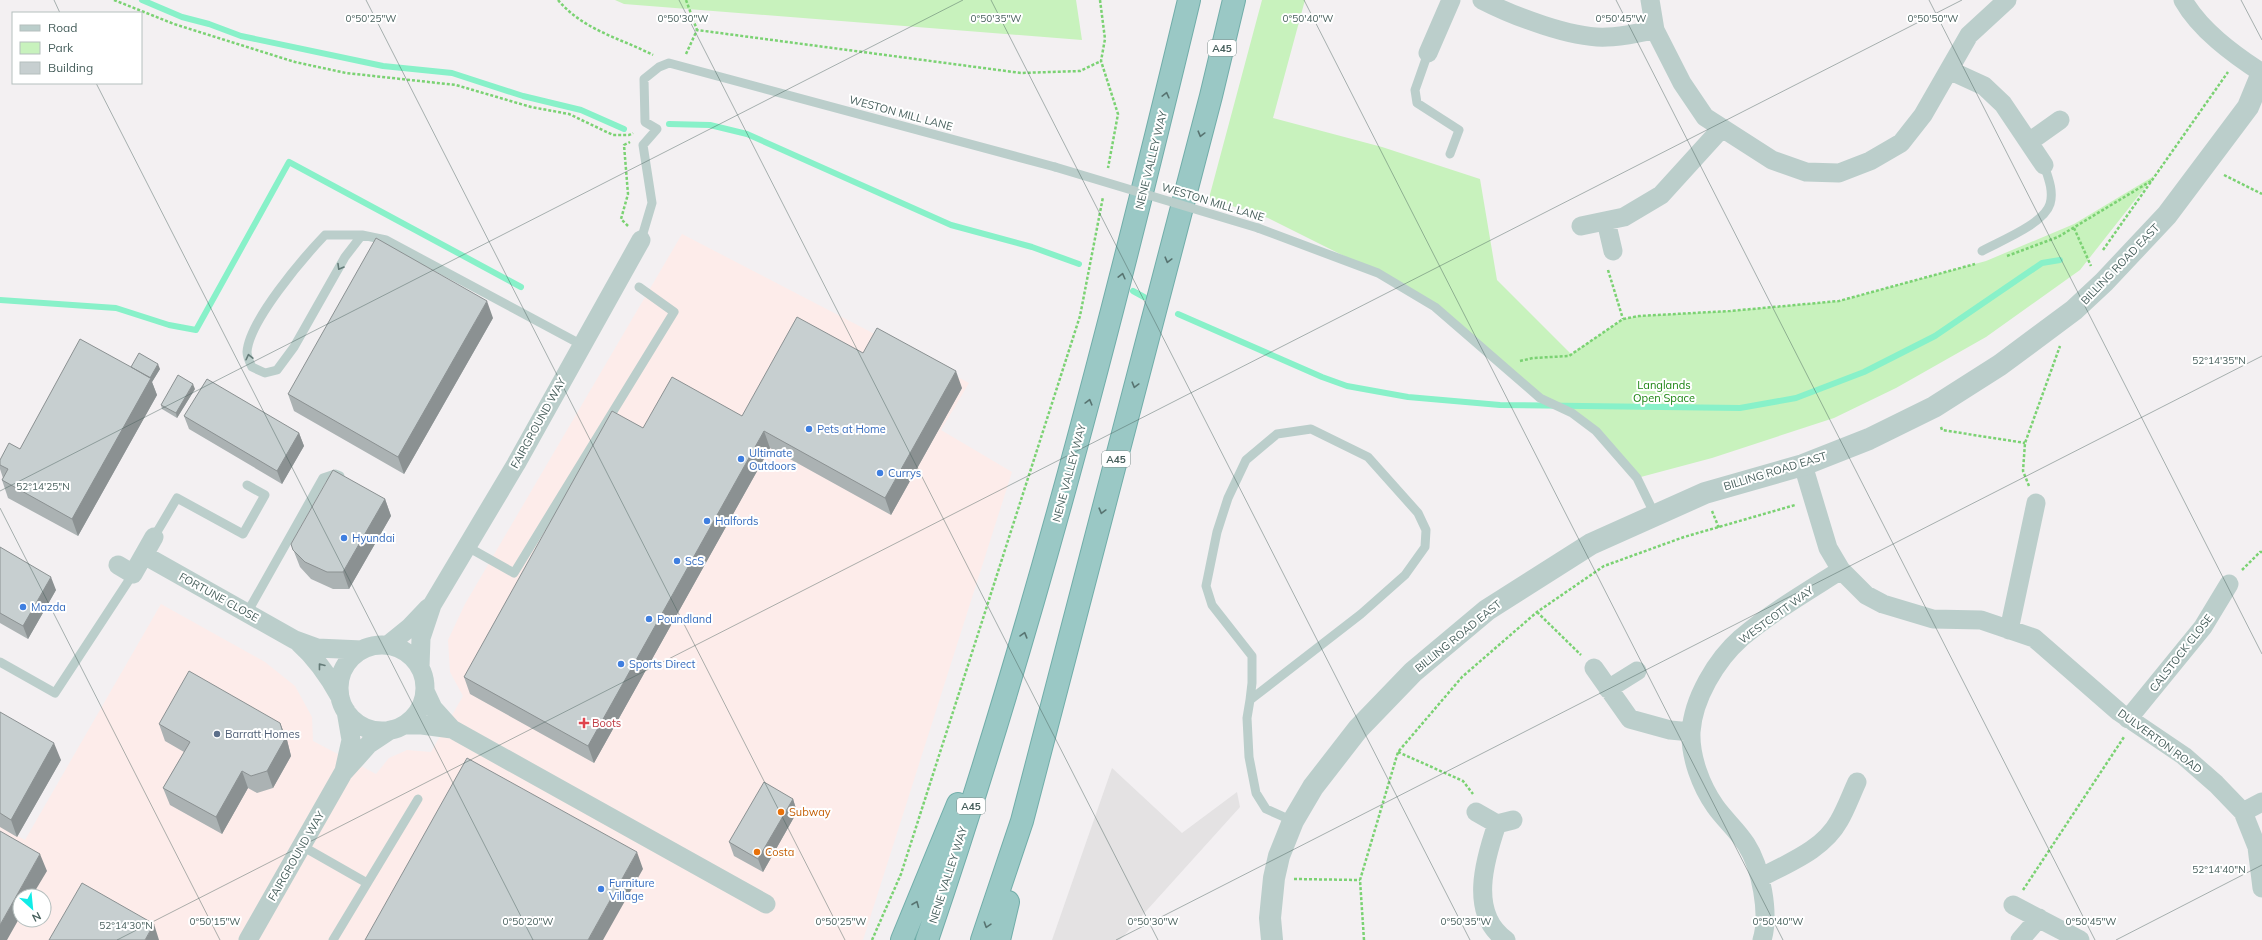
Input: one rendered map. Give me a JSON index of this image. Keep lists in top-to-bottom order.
{
  "streets": {
    "highway": ["A45", "NENE VALLEY WAY"],
    "street": [
      "BILLING ROAD EAST",
      "FAIRGROUND WAY",
      "FORTUNE CLOSE",
      "WESTCOTT WAY",
      "CALSTOCK CLOSE",
      "DULVERTON ROAD"
    ],
    "lane": ["WESTON MILL LANE"]
  },
  "crossings": [
    ["WESTON MILL LANE", "BILLING ROAD EAST"],
    ["BILLING ROAD EAST", "DULVERTON ROAD"],
    ["WESTCOTT WAY", "DULVERTON ROAD"],
    ["CALSTOCK CLOSE", "DULVERTON ROAD"]
  ],
  "parks": ["Langlands Open Space"],
  "places": {
    "other": [
      "Pets at Home",
      "Ultimate Outdoors",
      "Currys",
      "Halfords",
      "Hyundai",
      "ScS",
      "Mazda",
      "Poundland",
      "Sports Direct",
      "Barratt Homes",
      "Subway",
      "Costa",
      "Furniture Village"
    ],
    "health": ["Boots"]
  },
  "legend": ["Road", "Park", "Building"],
  "north": "bottom right",
  "coordinates": [
    "0°50'25\"W",
    "0°50'30\"W",
    "0°50'35\"W",
    "0°50'40\"W",
    "0°50'45\"W",
    "0°50'50\"W",
    "52°14'35\"N",
    "52°14'25\"N",
    "52°14'40\"N",
    "0°50'15\"W",
    "0°50'20\"W",
    "52°14'30\"N"
  ]
}
